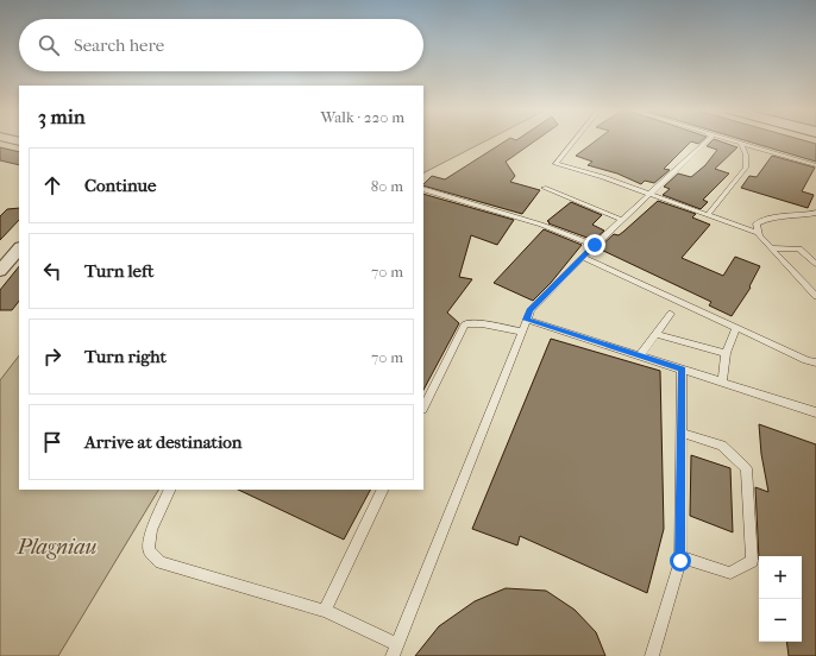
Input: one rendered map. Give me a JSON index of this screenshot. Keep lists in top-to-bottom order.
{
  "parks": ["Plagniau"],
  "page": {
    "search": "Search here",
    "heading": ["3 min", "Walk · 220 m"],
    "list": [
      ["Continue", "80 m"],
      ["Turn left", "70 m"],
      ["Turn right", "70 m"],
      "Arrive at destination"
    ],
    "map_buttons": ["+", "−"]
  }
}
